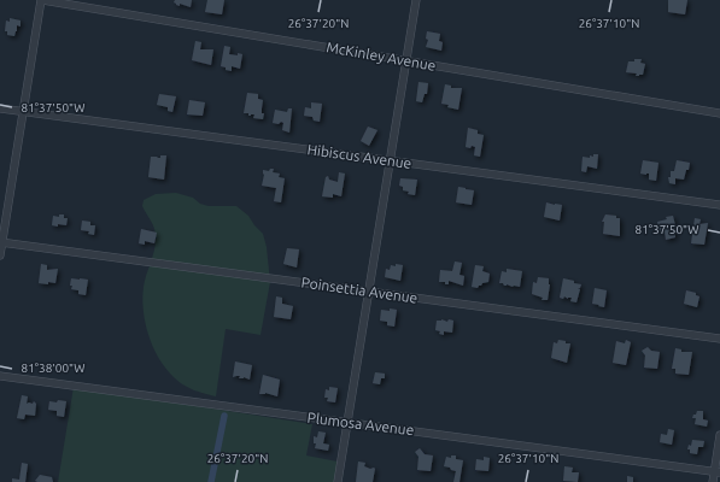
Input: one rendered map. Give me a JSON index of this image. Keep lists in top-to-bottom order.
{
  "streets": {
    "street": [
      "McKinley Avenue",
      "Hibiscus Avenue",
      "Poinsettia Avenue",
      "Plumosa Avenue"
    ]
  },
  "coordinates": [
    "26°37'20\"N",
    "26°37'10\"N",
    "81°37'50\"W",
    "81°38'00\"W"
  ]
}
